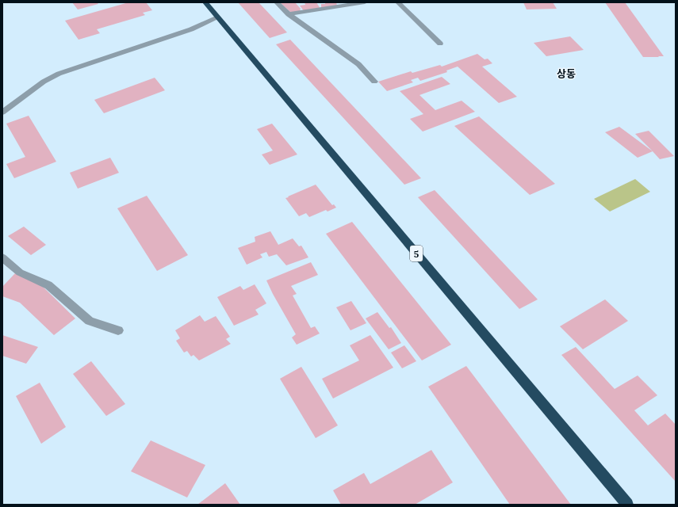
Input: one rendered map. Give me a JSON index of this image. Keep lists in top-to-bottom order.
{
  "streets": {
    "highway": ["5"]
  },
  "districts": ["상동"]
}
